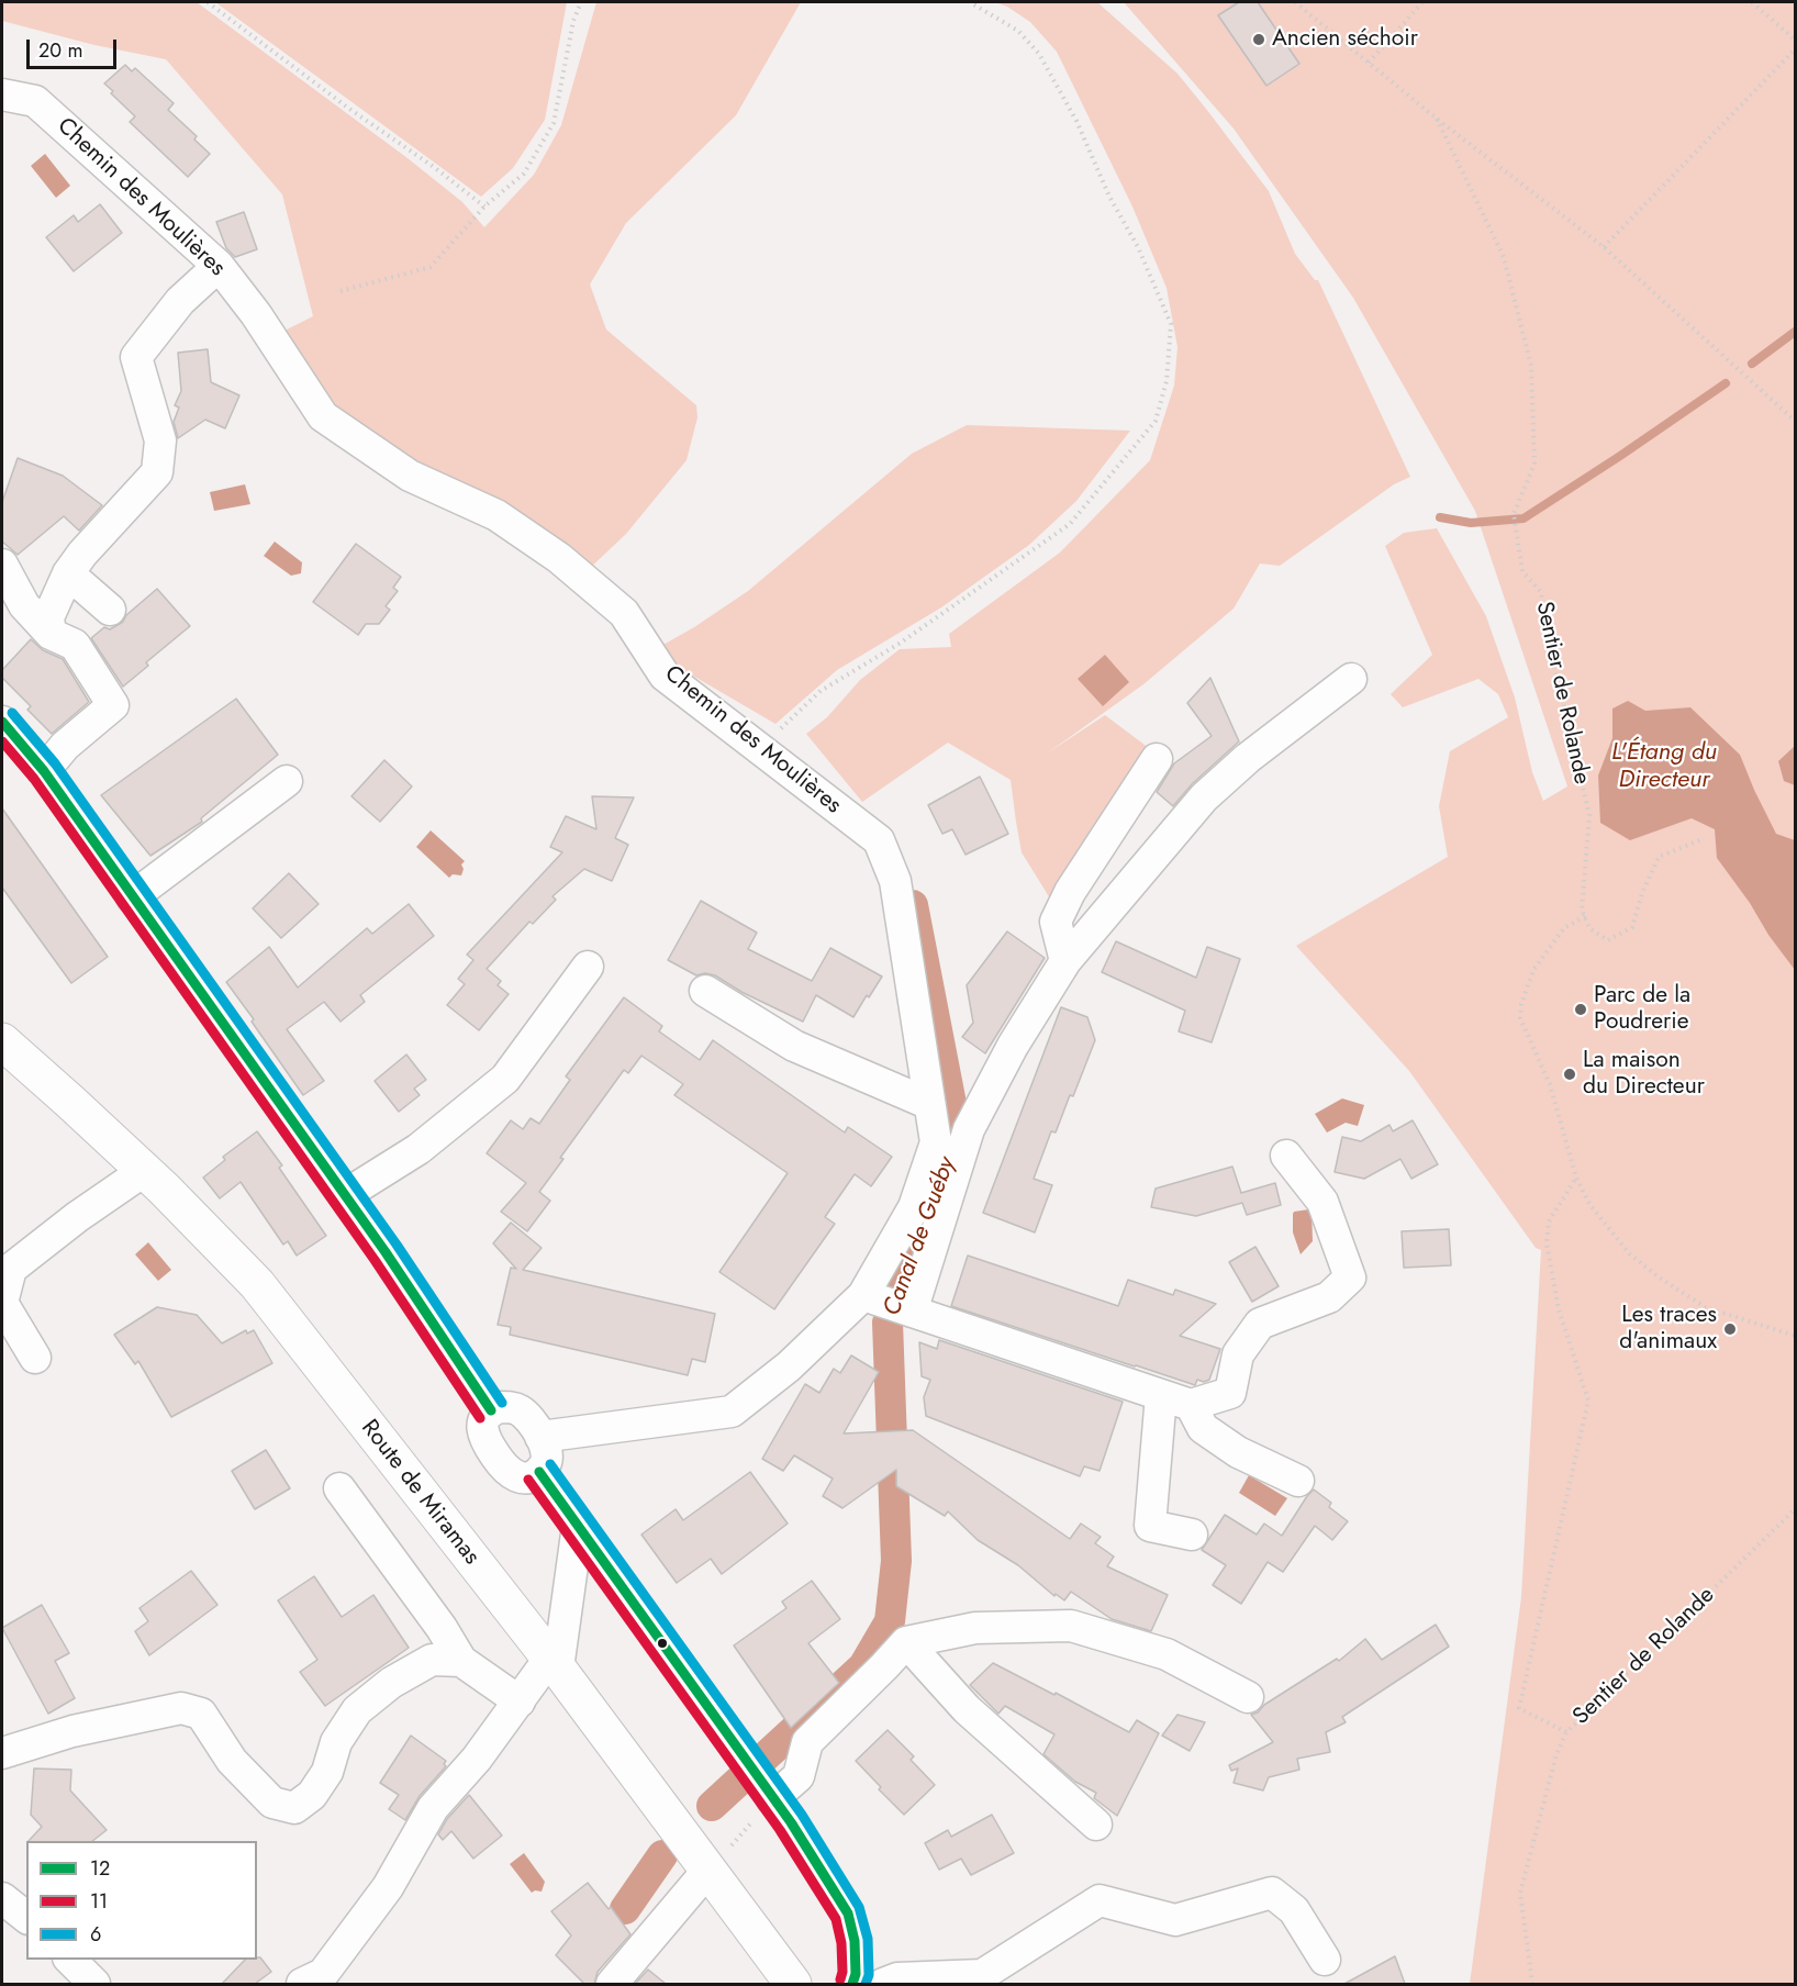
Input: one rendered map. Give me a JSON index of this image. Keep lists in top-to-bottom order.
{
  "streets": {
    "main road": ["Route de Miramas"],
    "street": ["Chemin des Moulières"],
    "path": ["Sentier de Rolande"]
  },
  "water": ["L'Étang du Directeur", "Canal de Guéby"],
  "places": [
    "Ancien séchoir",
    "Parc de la Poudrerie",
    "La maison du Directeur",
    "Les traces d'animaux"
  ],
  "lines": ["transit line 6", "transit line 12", "transit line 11"],
  "legend": ["12", "11", "6"],
  "scale_bar": "20 m"
}
